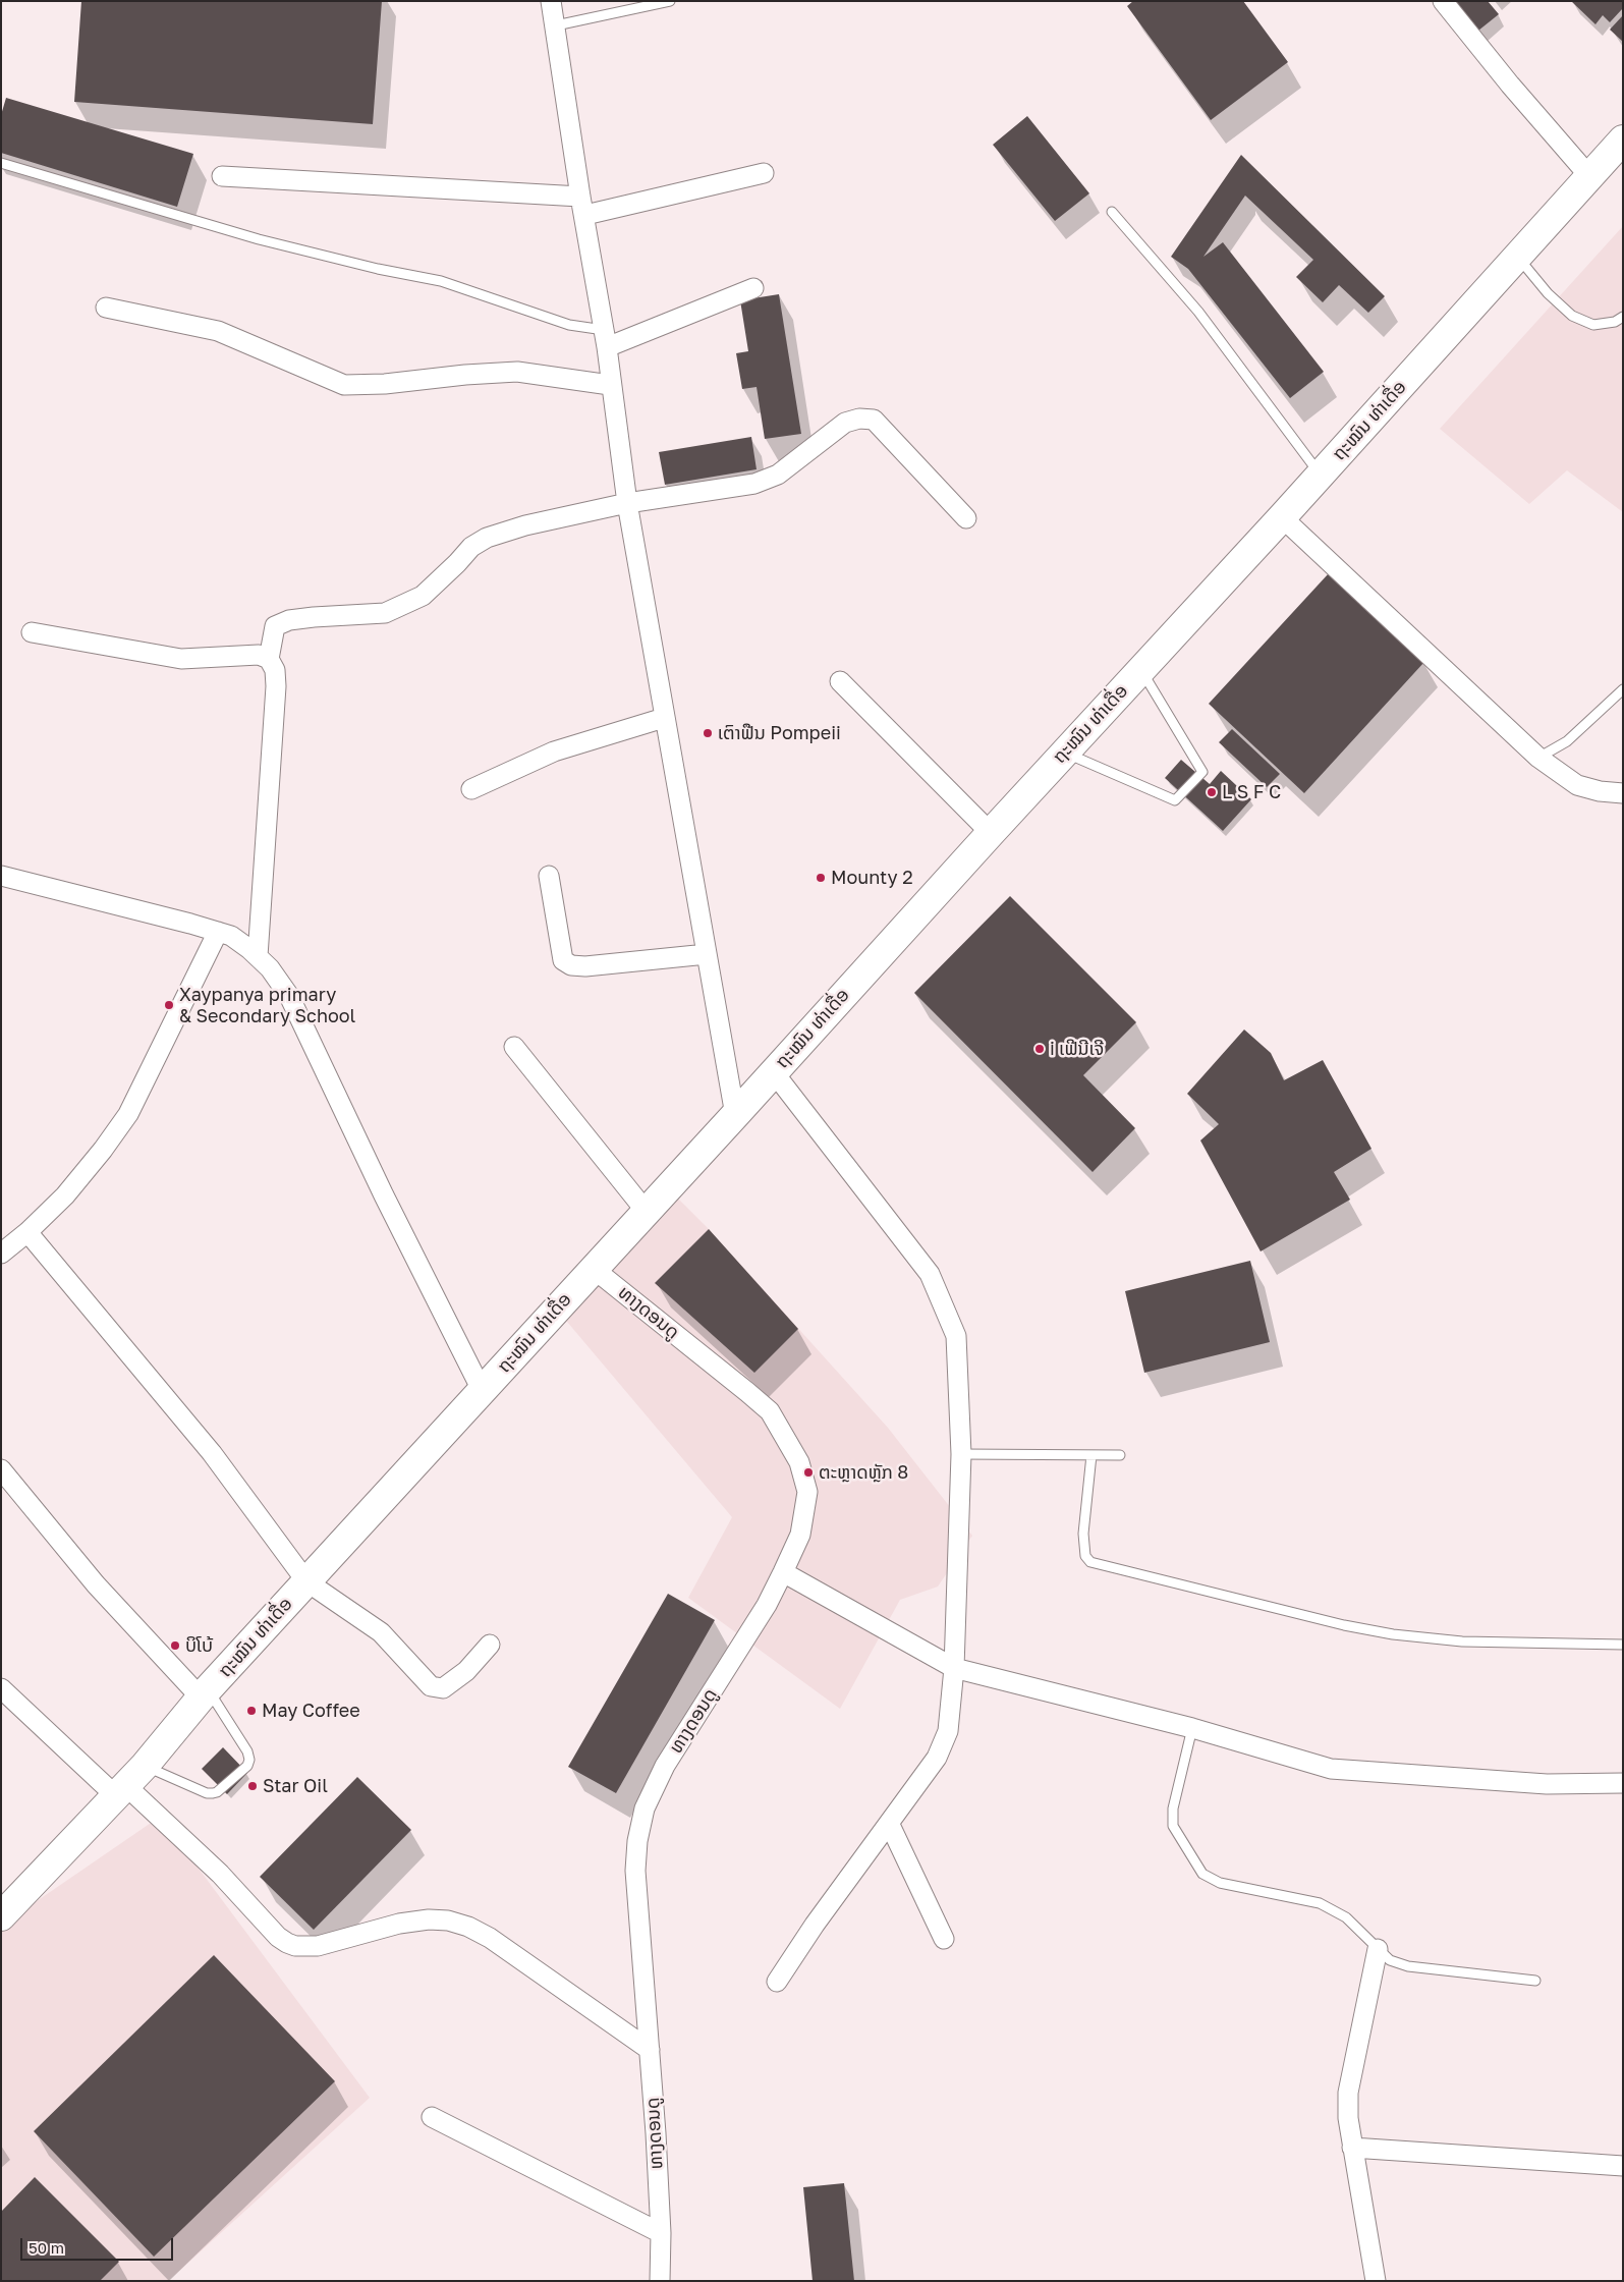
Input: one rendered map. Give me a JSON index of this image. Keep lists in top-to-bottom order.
{
  "streets": {
    "main road": ["ຖະໝົນ ທ່າເດື່ອ"],
    "street": ["ທາງດອນດູ"]
  },
  "crossings": [
    ["ຖະໝົນ ທ່າເດື່ອ", "ທາງດອນດູ"]
  ],
  "places": [
    "ເຕົາຟືນ Pompeii",
    "L S F C",
    "Mounty 2",
    "Xaypanya primary & Secondary School",
    "i ເຟີນີເຈີ",
    "ຕະຫຼາດຫຼັກ 8",
    "ບິໂບ້",
    "May Coffee",
    "Star Oil"
  ],
  "scale_bar": "50 m"
}
